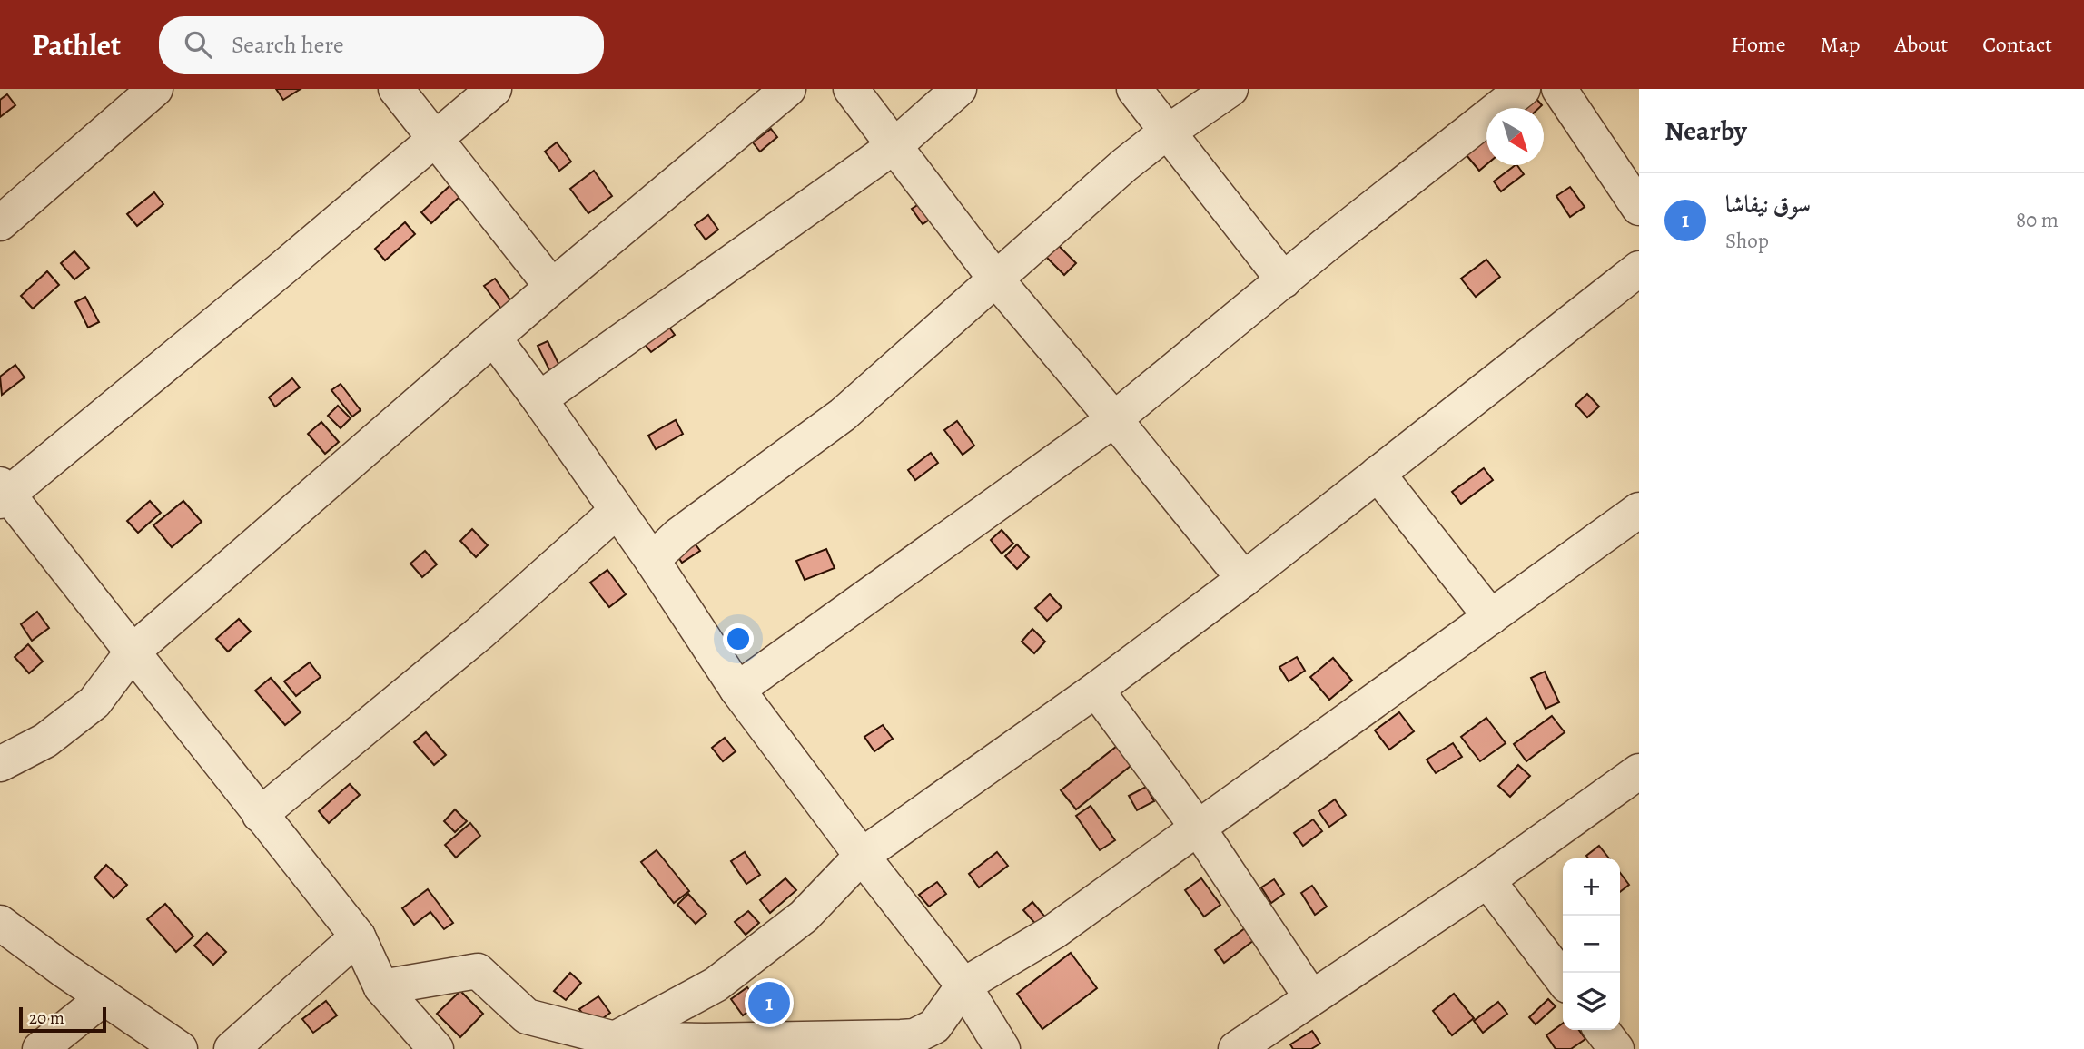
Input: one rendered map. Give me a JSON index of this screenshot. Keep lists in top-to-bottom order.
{
  "scale_bar": "20 m",
  "north": "bottom right",
  "page": {
    "header": "Pathlet",
    "search": "Search here",
    "nav": [
      "Home",
      "Map",
      "About",
      "Contact"
    ],
    "heading": "Nearby",
    "list": [
      {
        "mark": "1",
        "name": "سوق نيفاشا",
        "note": "Shop",
        "value": "80 m"
      }
    ],
    "map_buttons": ["+", "−"],
    "pins": "1",
    "scale": "20 m"
  }
}
